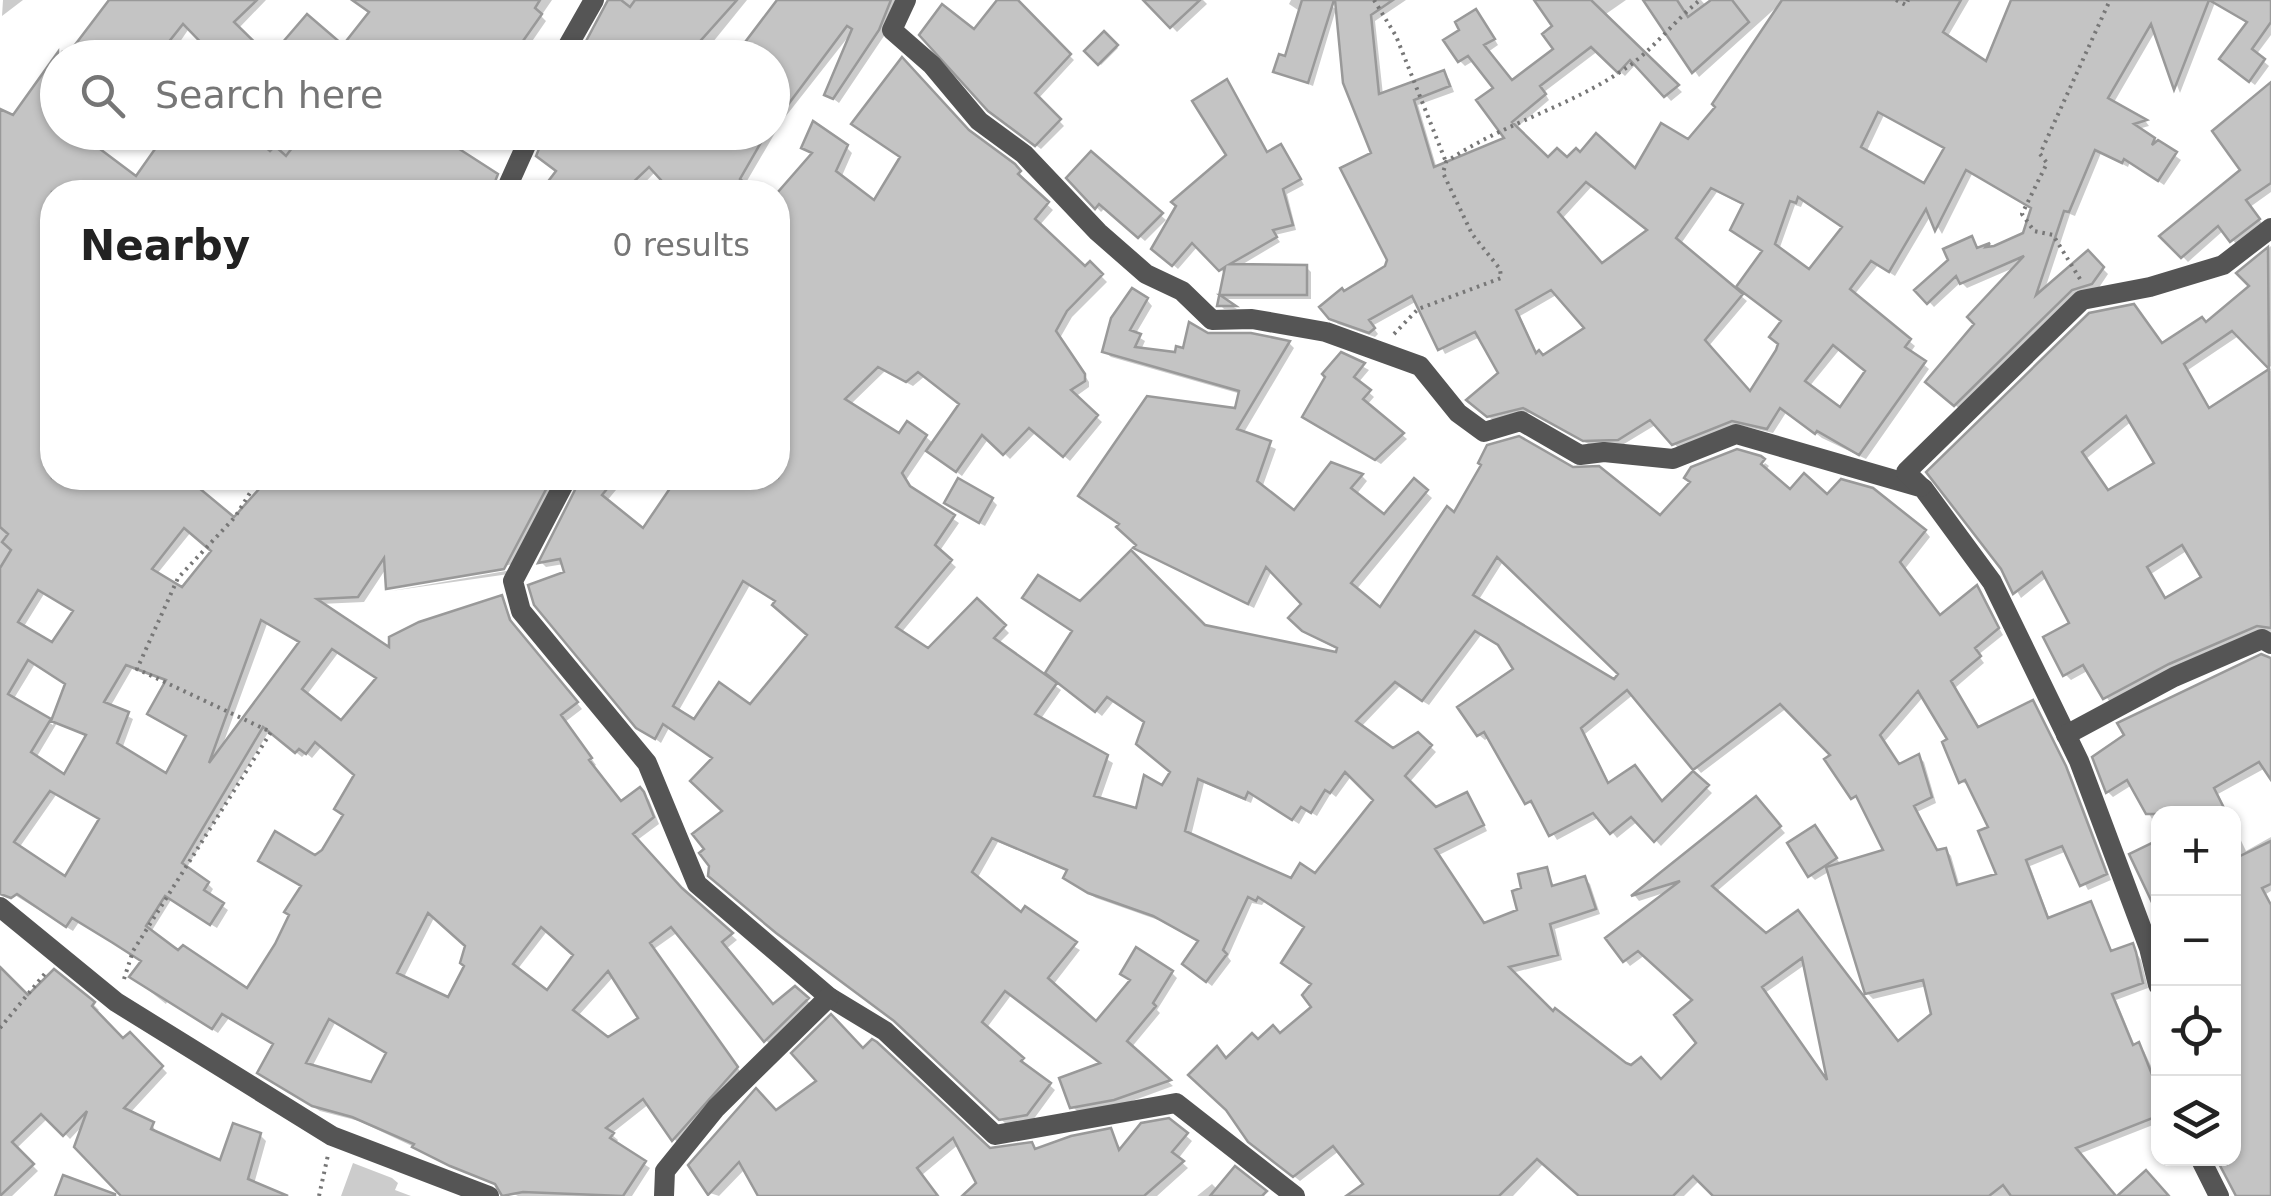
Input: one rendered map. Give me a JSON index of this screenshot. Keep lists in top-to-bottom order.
{
  "page": {
    "search": "Search here",
    "heading": ["Nearby", "0 results"],
    "map_buttons": ["+", "−"]
  }
}
